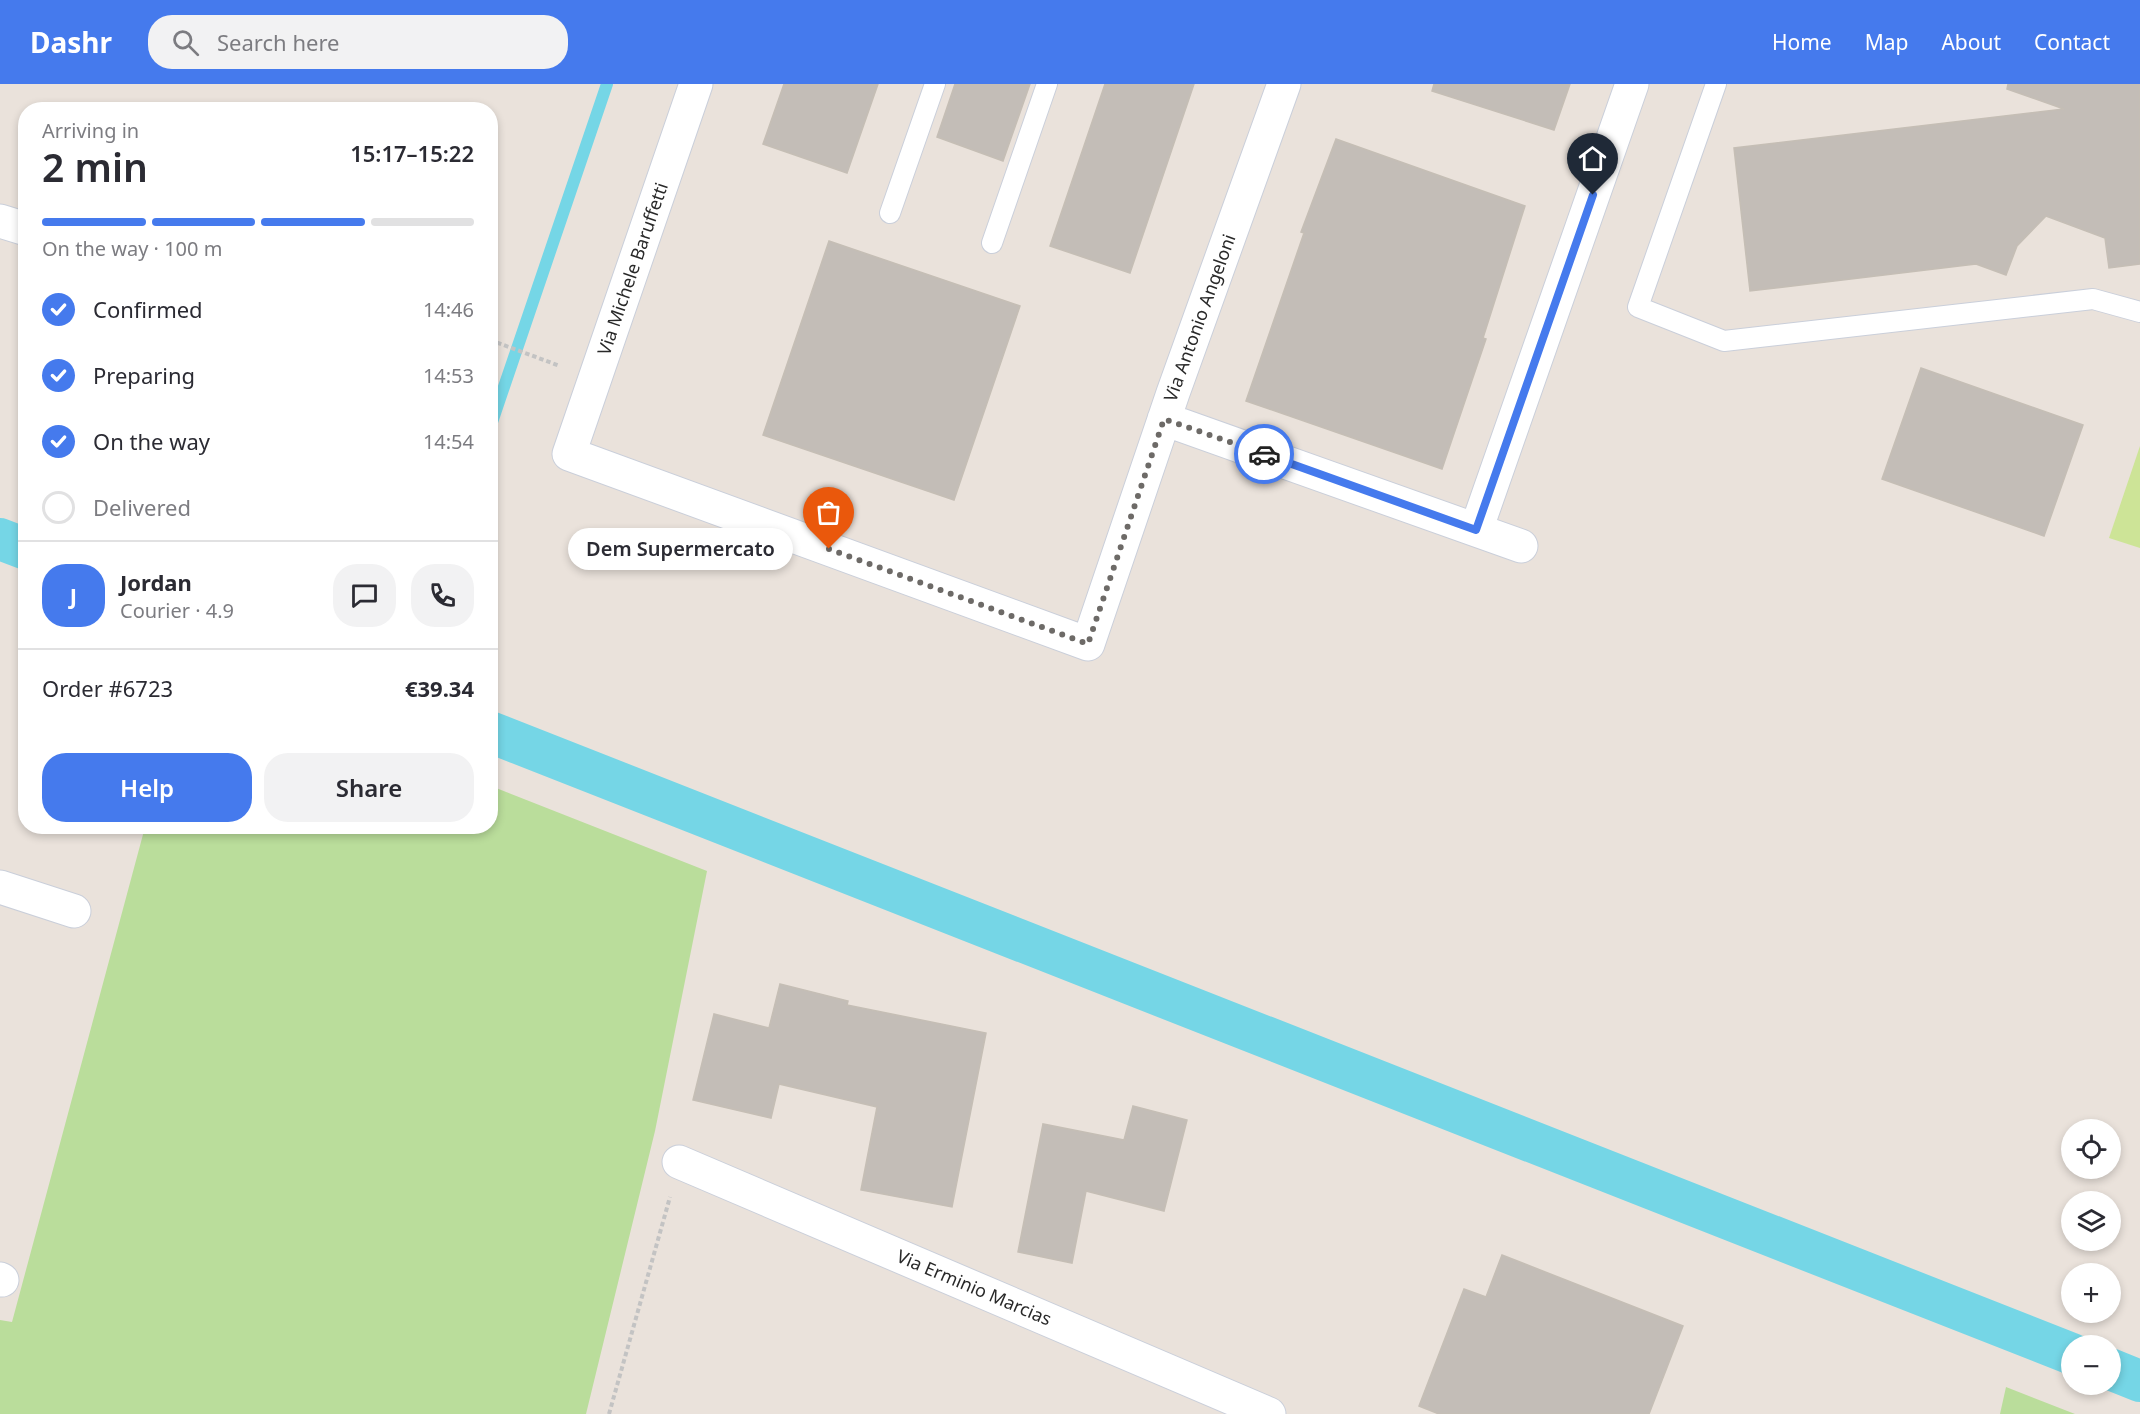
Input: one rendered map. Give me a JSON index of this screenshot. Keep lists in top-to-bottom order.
{
  "streets": {
    "street": ["Via Michele Baruffetti", "Via Antonio Angeloni", "Via Erminio Marcias"]
  },
  "crossings": [
    ["Via Michele Baruffetti", "Via Antonio Angeloni"]
  ],
  "places": ["Dem Supermercato"],
  "page": {
    "header": "Dashr",
    "search": "Search here",
    "nav": [
      "Home",
      "Map",
      "About",
      "Contact"
    ],
    "heading": ["2 min", "Arriving in", "15:17–15:22"],
    "panel": [
      "Jordan",
      "Courier · 4.9",
      "Order #6723",
      "€39.34"
    ],
    "bar": "On the way · 100 m",
    "list": [
      ["Confirmed", "14:46"],
      ["Preparing", "14:53"],
      ["On the way", "14:54"],
      "Delivered"
    ],
    "bubble": "Dem Supermercato",
    "round": "J",
    "buttons": ["Help", "Share"],
    "map_buttons": ["+", "−"]
  }
}
